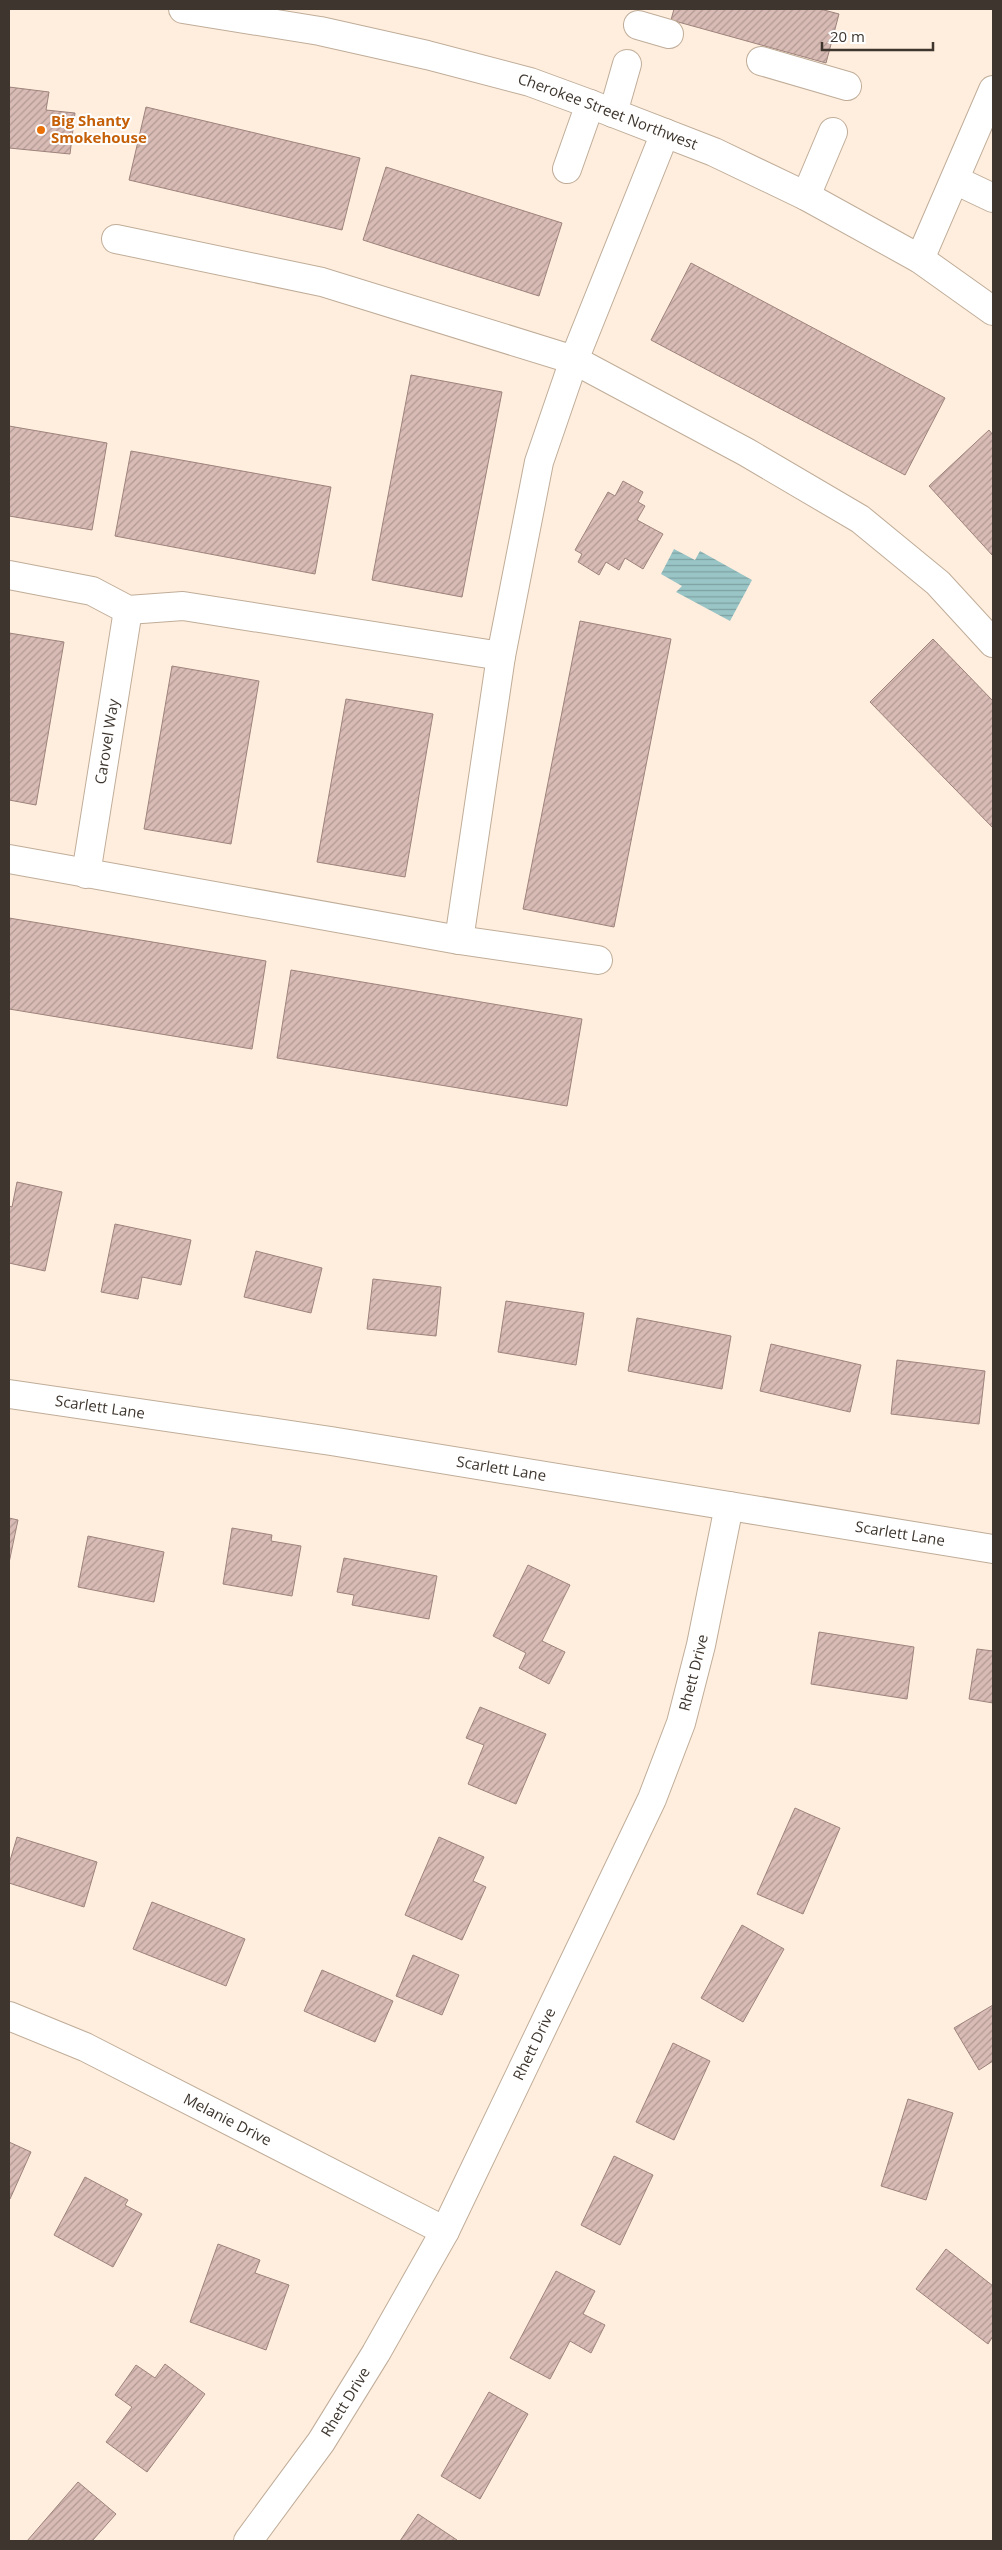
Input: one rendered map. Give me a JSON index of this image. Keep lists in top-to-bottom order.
{
  "streets": {
    "street": [
      "Cherokee Street Northwest",
      "Carovel Way",
      "Scarlett Lane",
      "Rhett Drive",
      "Melanie Drive"
    ]
  },
  "crossings": [
    ["Scarlett Lane", "Rhett Drive"],
    ["Rhett Drive", "Melanie Drive"]
  ],
  "places": ["Big Shanty Smokehouse"],
  "scale_bar": "20 m"
}
